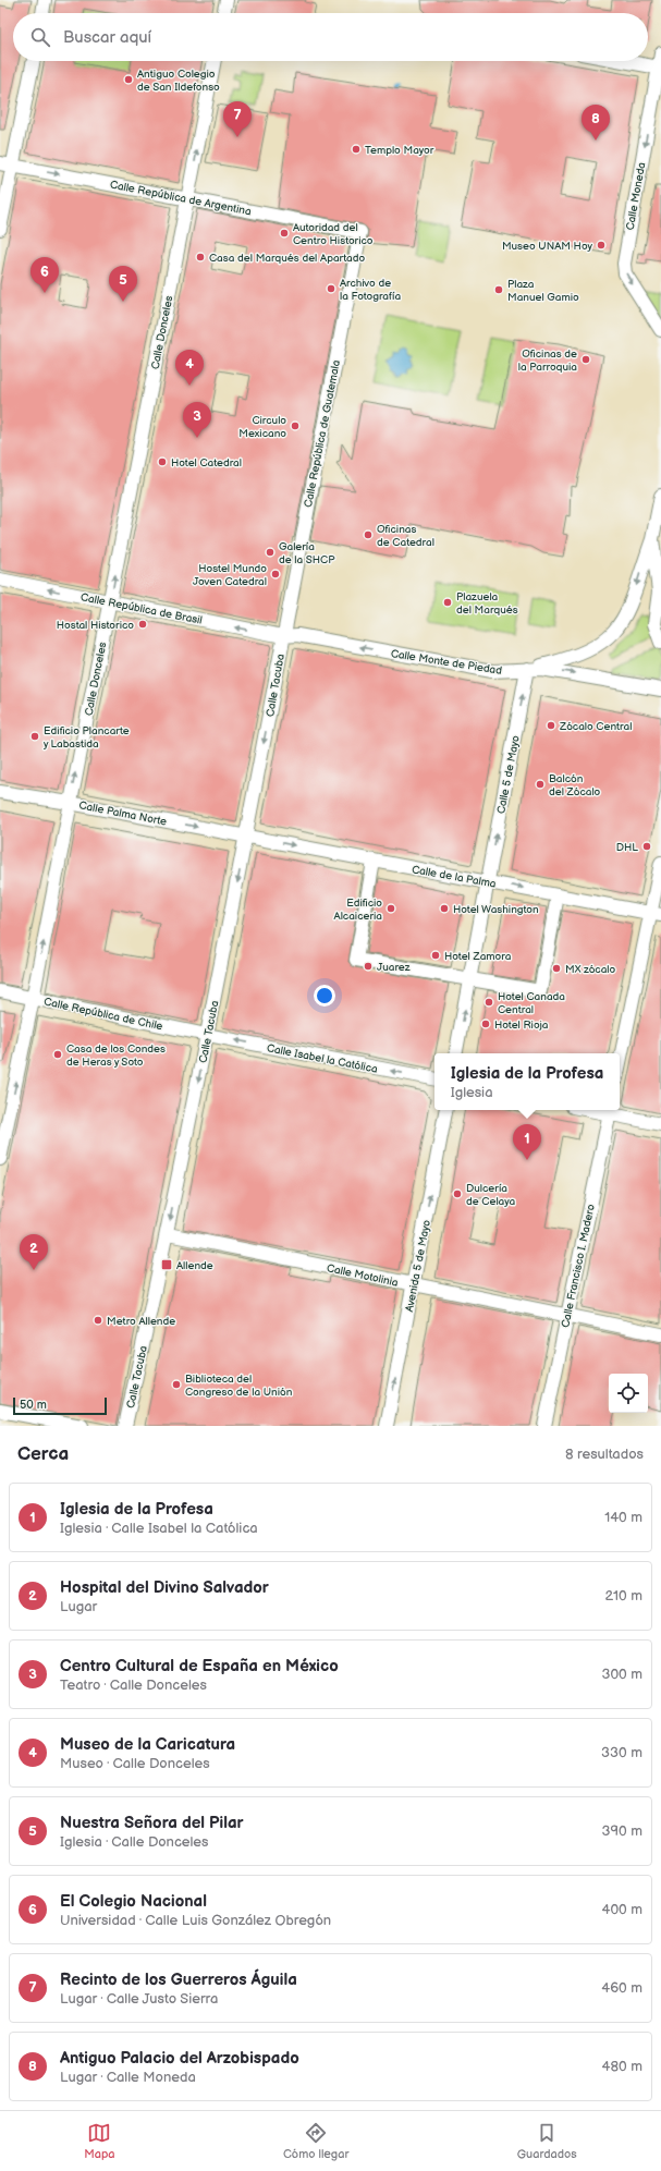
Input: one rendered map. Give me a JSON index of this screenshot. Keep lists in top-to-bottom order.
{
  "streets": {
    "street": [
      "Calle Moneda",
      "Calle República de Argentina",
      "Calle Donceles",
      "Calle República de Guatemala",
      "Calle República de Brasil",
      "Calle Monte de Piedad",
      "Calle Tacuba",
      "Calle 5 de Mayo",
      "Calle Palma Norte",
      "Calle de la Palma",
      "Calle República de Chile",
      "Calle Isabel la Católica",
      "Avenida 5 de Mayo",
      "Calle Francisco I. Madero",
      "Calle Motolinia"
    ]
  },
  "crossings": [
    ["Calle República de Argentina", "Calle Donceles"],
    ["Calle República de Argentina", "Calle República de Guatemala"],
    ["Calle Donceles", "Calle República de Brasil"],
    ["Calle Donceles", "Calle Palma Norte"],
    ["Calle Donceles", "Calle República de Chile"],
    ["Calle República de Guatemala", "Calle República de Brasil"],
    ["Calle República de Guatemala", "Calle Monte de Piedad"],
    ["Calle República de Guatemala", "Calle Tacuba"],
    ["Calle República de Brasil", "Calle Monte de Piedad"],
    ["Calle República de Brasil", "Calle Tacuba"],
    ["Calle Monte de Piedad", "Calle Tacuba"],
    ["Calle Monte de Piedad", "Calle 5 de Mayo"],
    ["Calle Tacuba", "Calle Palma Norte"],
    ["Calle Tacuba", "Calle de la Palma"],
    ["Calle Tacuba", "Calle República de Chile"],
    ["Calle Tacuba", "Calle Isabel la Católica"],
    ["Calle Tacuba", "Calle Motolinia"],
    ["Calle 5 de Mayo", "Calle de la Palma"],
    ["Calle Palma Norte", "Calle de la Palma"],
    ["Calle República de Chile", "Calle Isabel la Católica"],
    ["Avenida 5 de Mayo", "Calle Motolinia"],
    ["Calle Francisco I. Madero", "Calle Motolinia"]
  ],
  "one_way": [
    "Calle Moneda",
    "Calle República de Argentina",
    "Calle Donceles",
    "Calle República de Brasil",
    "Calle Tacuba",
    "Calle 5 de Mayo",
    "Calle Palma Norte",
    "Calle de la Palma",
    "Calle Isabel la Católica",
    "Avenida 5 de Mayo"
  ],
  "places": {
    "other": [
      "Antiguo Colegio de San Ildefonso",
      "Templo Mayor",
      "Autoridad del Centro Historico",
      "Museo UNAM Hoy",
      "Casa del Marqués del Apartado",
      "Archivo de la Fotografía",
      "Plaza Manuel Gamio",
      "Oficinas de la Parroquia",
      "Circulo Mexicano",
      "Hotel Catedral",
      "Oficinas de Catedral",
      "Galería de la SHCP",
      "Hostel Mundo Joven Catedral",
      "Plazuela del Marqués",
      "Hostal Historico",
      "Zócalo Central",
      "Edificio Plancarte y Labastida",
      "Balcón del Zócalo",
      "DHL",
      "Edificio Alcaiceria",
      "Hotel Washington",
      "Hotel Zamora",
      "Juarez",
      "MX zócalo",
      "Hotel Canada Central",
      "Hotel Rioja",
      "Casa de los Condes de Heras y Soto",
      "Dulcería de Celaya",
      "Metro Allende",
      "Biblioteca del Congreso de la Unión"
    ],
    "transit": ["Allende"]
  },
  "scale_bar": "50 m",
  "page": {
    "search": "Buscar aquí",
    "pins": [
      "7",
      "8",
      "6",
      "5",
      "4",
      "3",
      "1",
      "2"
    ],
    "popup": ["Iglesia de la Profesa", "Iglesia"],
    "scale": "50 m",
    "heading": ["Cerca", "8 resultados"],
    "list": [
      {
        "mark": "1",
        "name": "Iglesia de la Profesa",
        "note": "Iglesia · Calle Isabel la Católica",
        "value": "140 m"
      },
      {
        "mark": "2",
        "name": "Hospital del Divino Salvador",
        "note": "Lugar",
        "value": "210 m"
      },
      {
        "mark": "3",
        "name": "Centro Cultural de España en México",
        "note": "Teatro · Calle Donceles",
        "value": "300 m"
      },
      {
        "mark": "4",
        "name": "Museo de la Caricatura",
        "note": "Museo · Calle Donceles",
        "value": "330 m"
      },
      {
        "mark": "5",
        "name": "Nuestra Señora del Pilar",
        "note": "Iglesia · Calle Donceles",
        "value": "390 m"
      },
      {
        "mark": "6",
        "name": "El Colegio Nacional",
        "note": "Universidad · Calle Luis González Obregón",
        "value": "400 m"
      },
      {
        "mark": "7",
        "name": "Recinto de los Guerreros Águila",
        "note": "Lugar · Calle Justo Sierra",
        "value": "460 m"
      },
      {
        "mark": "8",
        "name": "Antiguo Palacio del Arzobispado",
        "note": "Lugar · Calle Moneda",
        "value": "480 m"
      }
    ],
    "nav": ["Mapa", "Cómo llegar", "Guardados"]
  }
}
